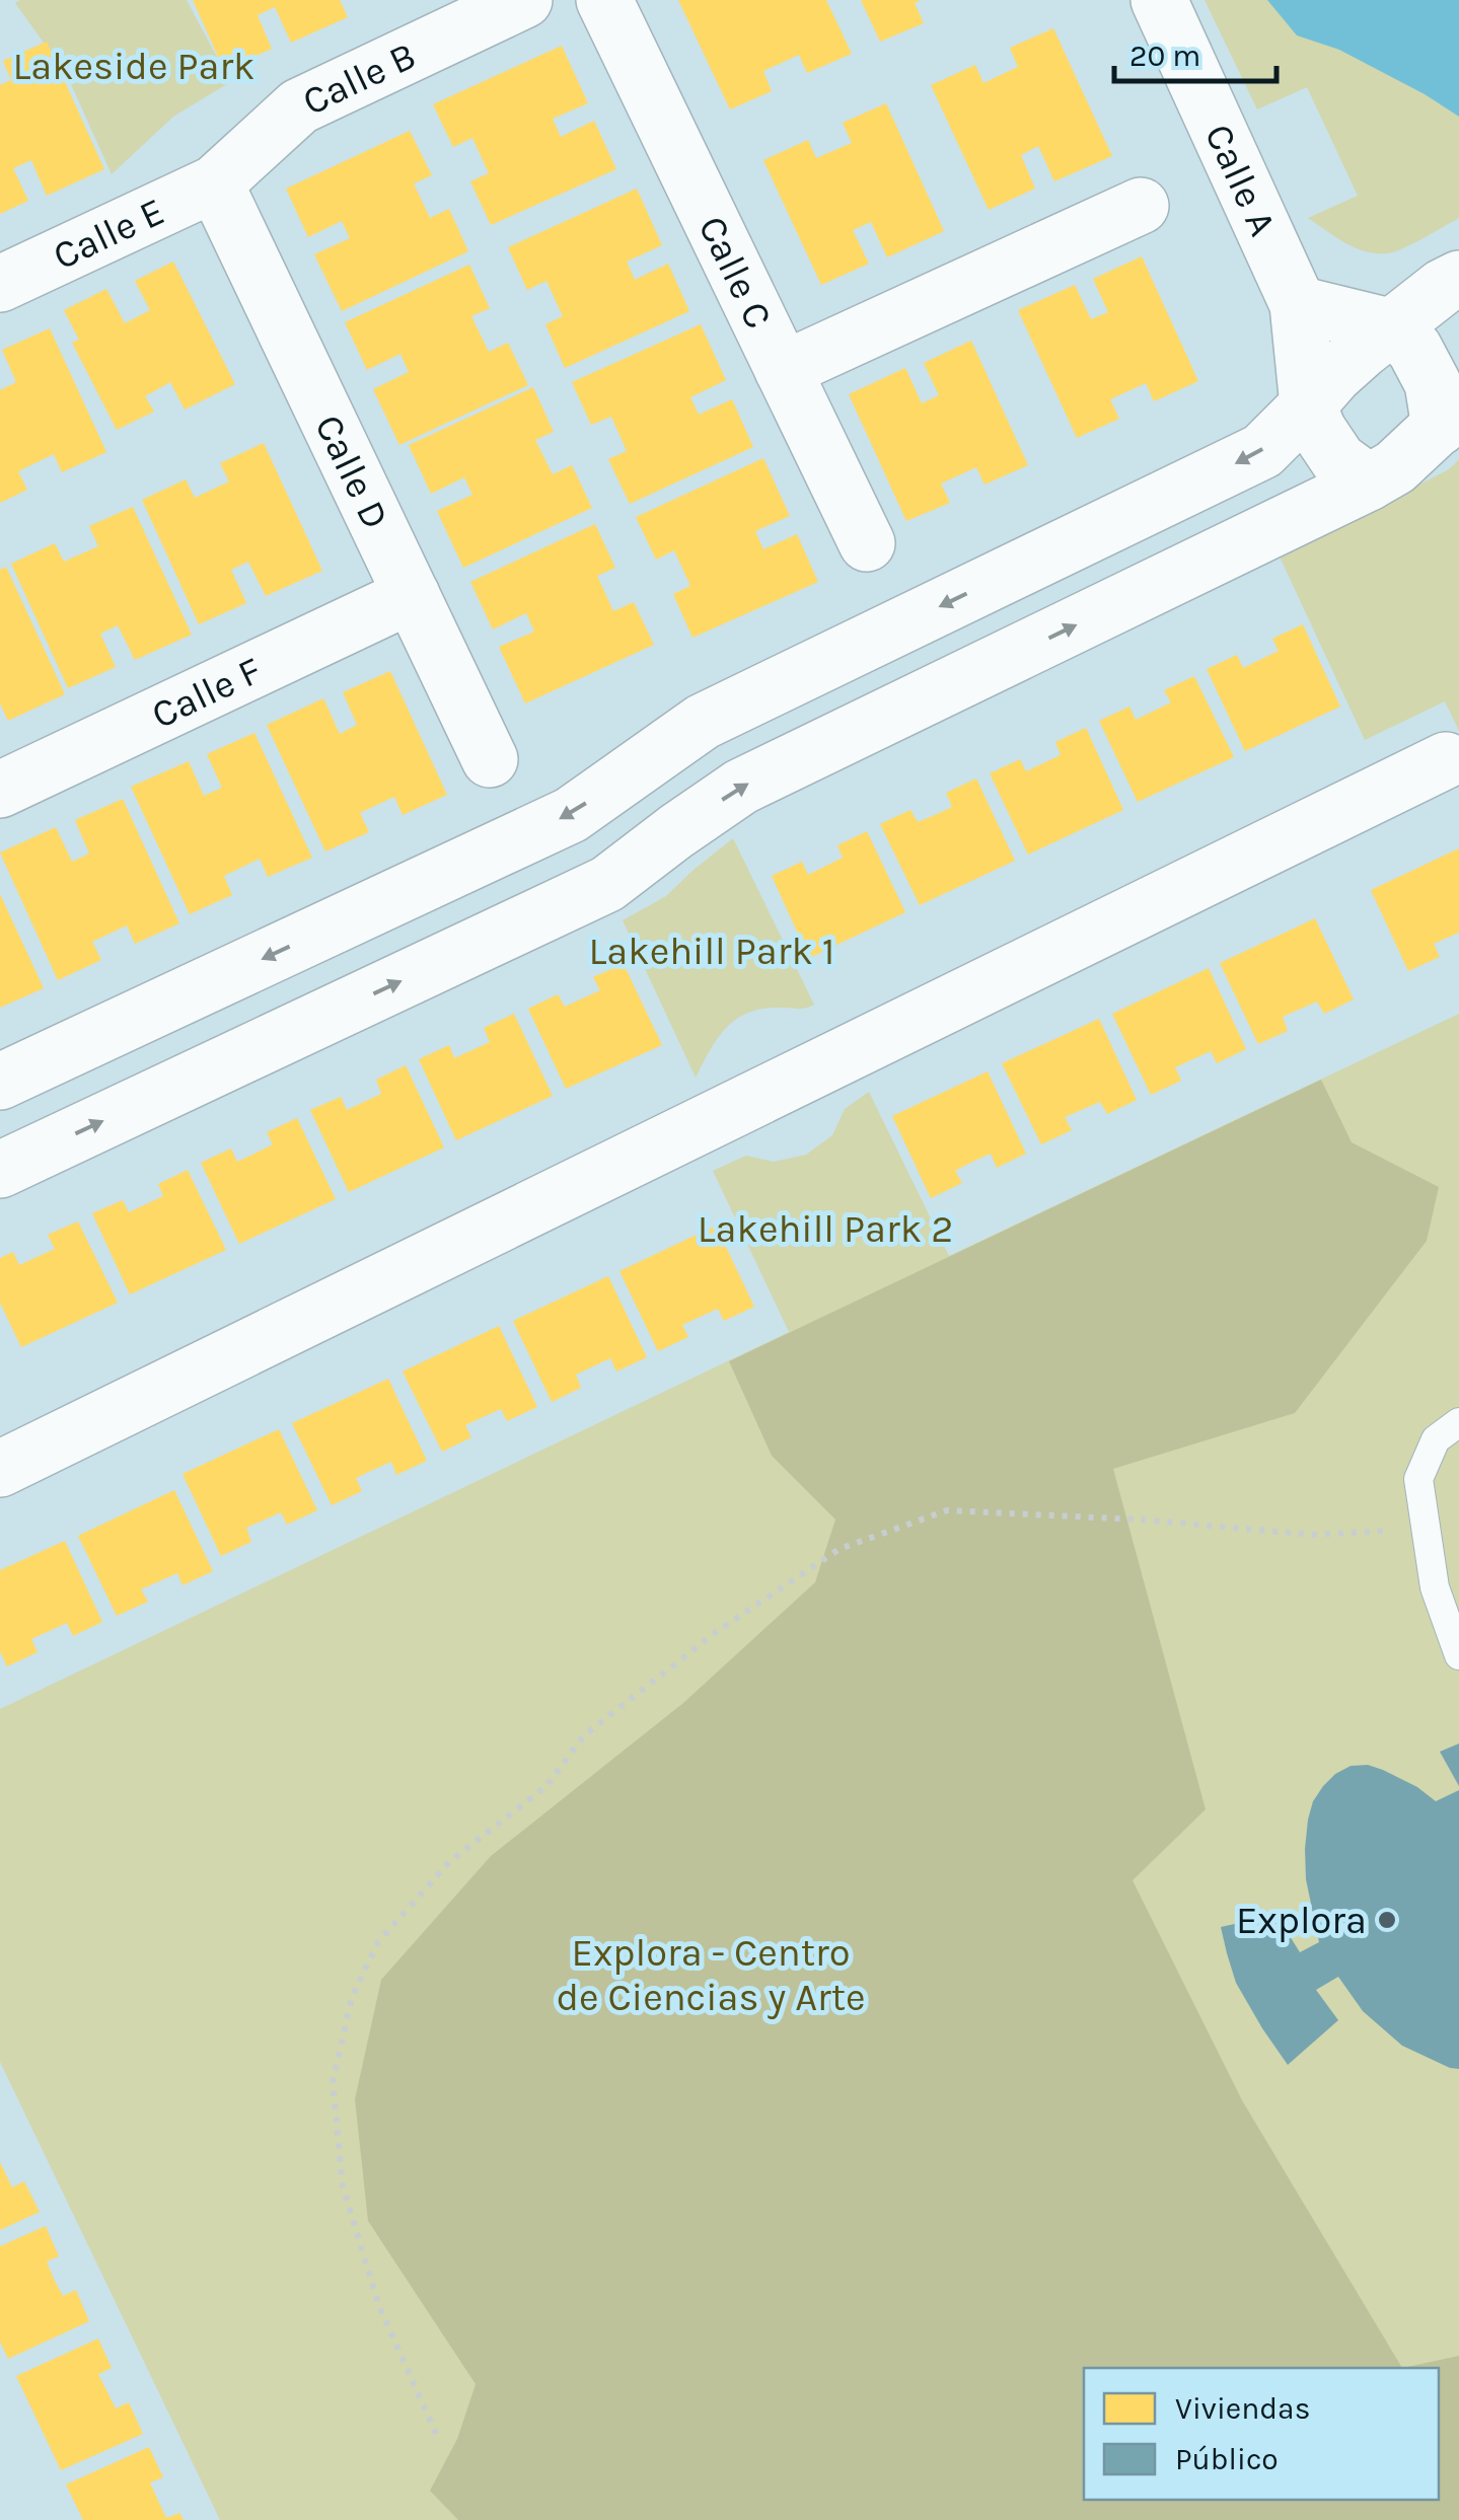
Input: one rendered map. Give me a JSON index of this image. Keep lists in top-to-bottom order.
{
  "streets": {
    "street": [
      "Calle B",
      "Calle A",
      "Calle E",
      "Calle C",
      "Calle D",
      "Calle F"
    ]
  },
  "crossings": [
    ["Calle B", "Calle E"],
    ["Calle B", "Calle D"],
    ["Calle E", "Calle D"],
    ["Calle D", "Calle F"]
  ],
  "parks": [
    "Lakeside Park",
    "Lakehill Park 1",
    "Lakehill Park 2",
    "Explora - Centro de Ciencias y Arte"
  ],
  "places": ["Explora"],
  "legend": ["Viviendas", "Público"],
  "scale_bar": "20 m"
}
